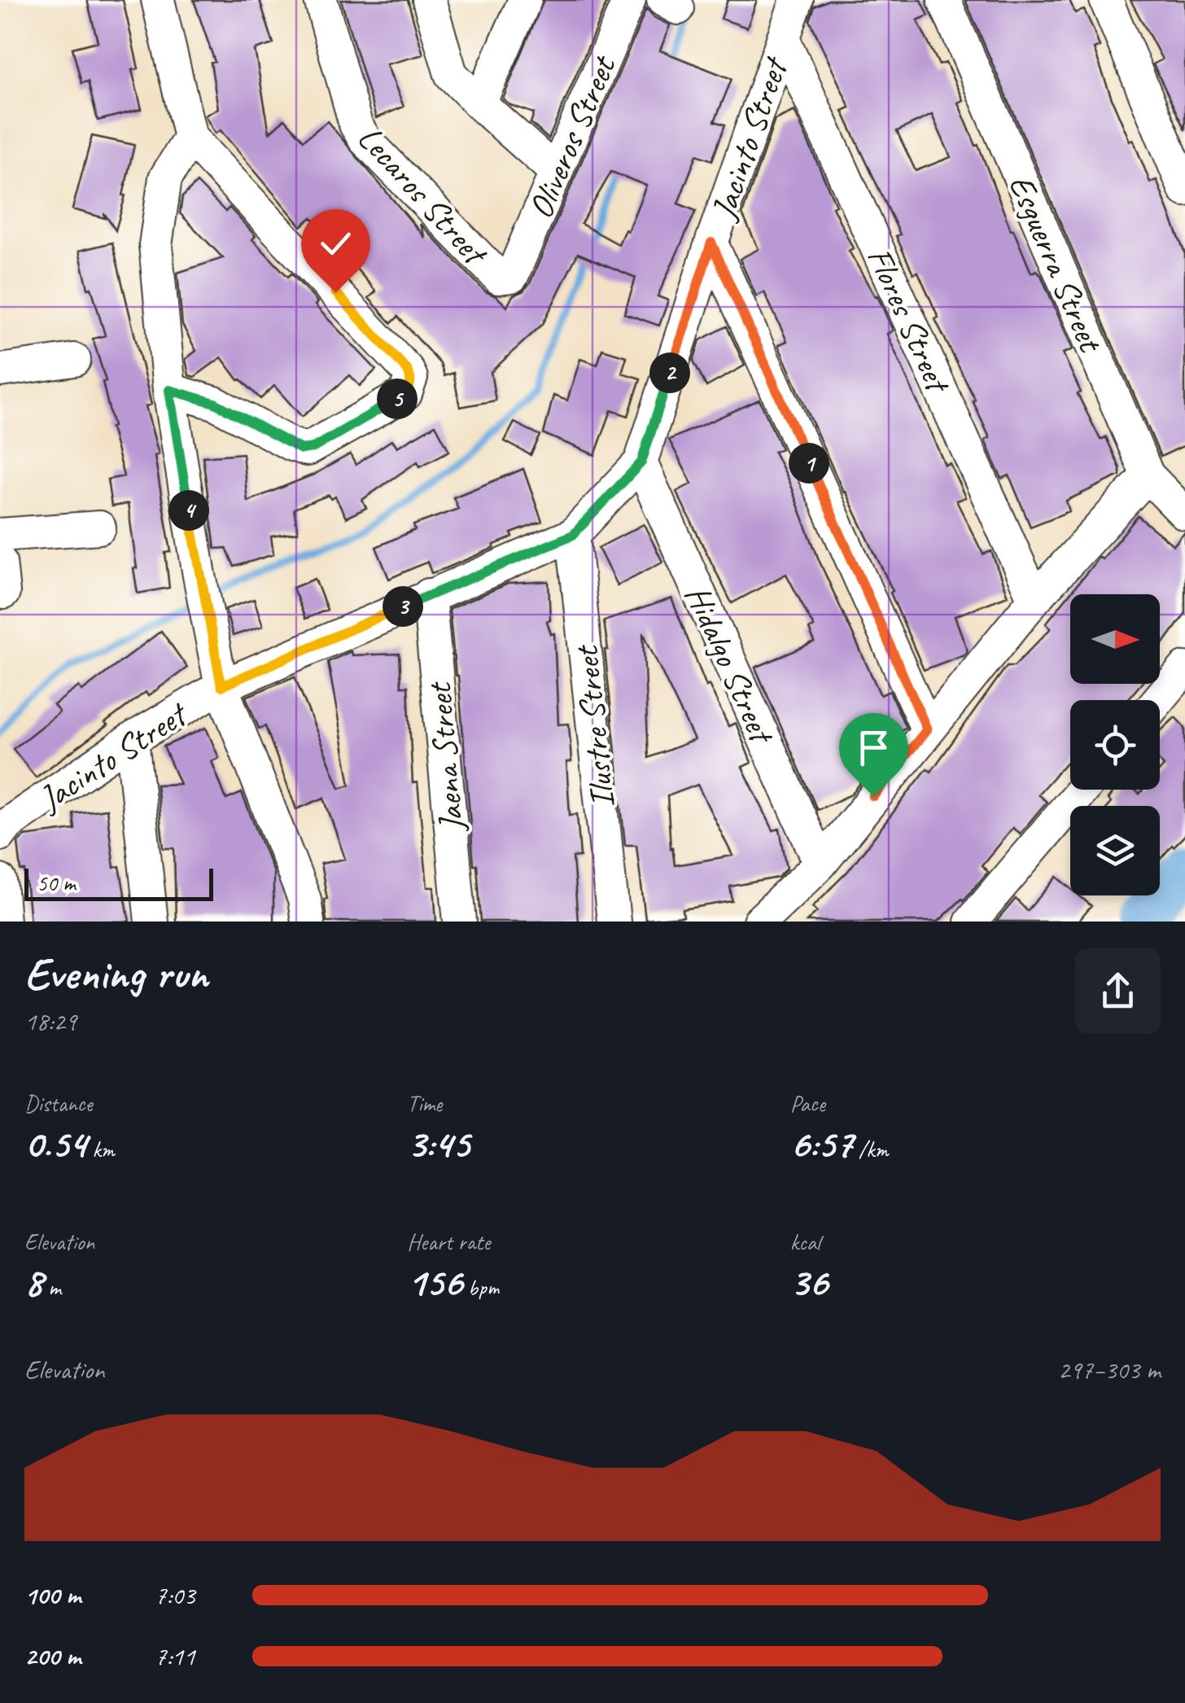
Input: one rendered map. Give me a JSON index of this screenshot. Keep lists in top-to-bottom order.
{
  "streets": {
    "street": [
      "Oliveros Street",
      "Jacinto Street",
      "Lecaros Street",
      "Esguerra Street",
      "Flores Street",
      "Hidalgo Street",
      "Ilustre Street",
      "Jaena Street"
    ]
  },
  "crossings": [
    ["Oliveros Street", "Lecaros Street"],
    ["Jacinto Street", "Flores Street"],
    ["Jacinto Street", "Hidalgo Street"],
    ["Jacinto Street", "Ilustre Street"],
    ["Jacinto Street", "Jaena Street"]
  ],
  "scale_bar": "50 m",
  "north": "right",
  "page": {
    "pins": [
      "2",
      "5",
      "1",
      "4",
      "3"
    ],
    "scale": "50 m",
    "heading": ["Evening run", "18:29"],
    "stats": [
      ["Distance", "0.54 km"],
      ["Time", "3:45"],
      ["Pace", "6:57 /km"],
      ["Elevation", "8 m"],
      ["Heart rate", "156 bpm"],
      ["kcal", "36"]
    ],
    "chart": ["Elevation", "297–303 m"],
    "list": [
      {
        "name": "100 m",
        "note": "7:03"
      },
      {
        "name": "200 m",
        "note": "7:11"
      }
    ]
  }
}
